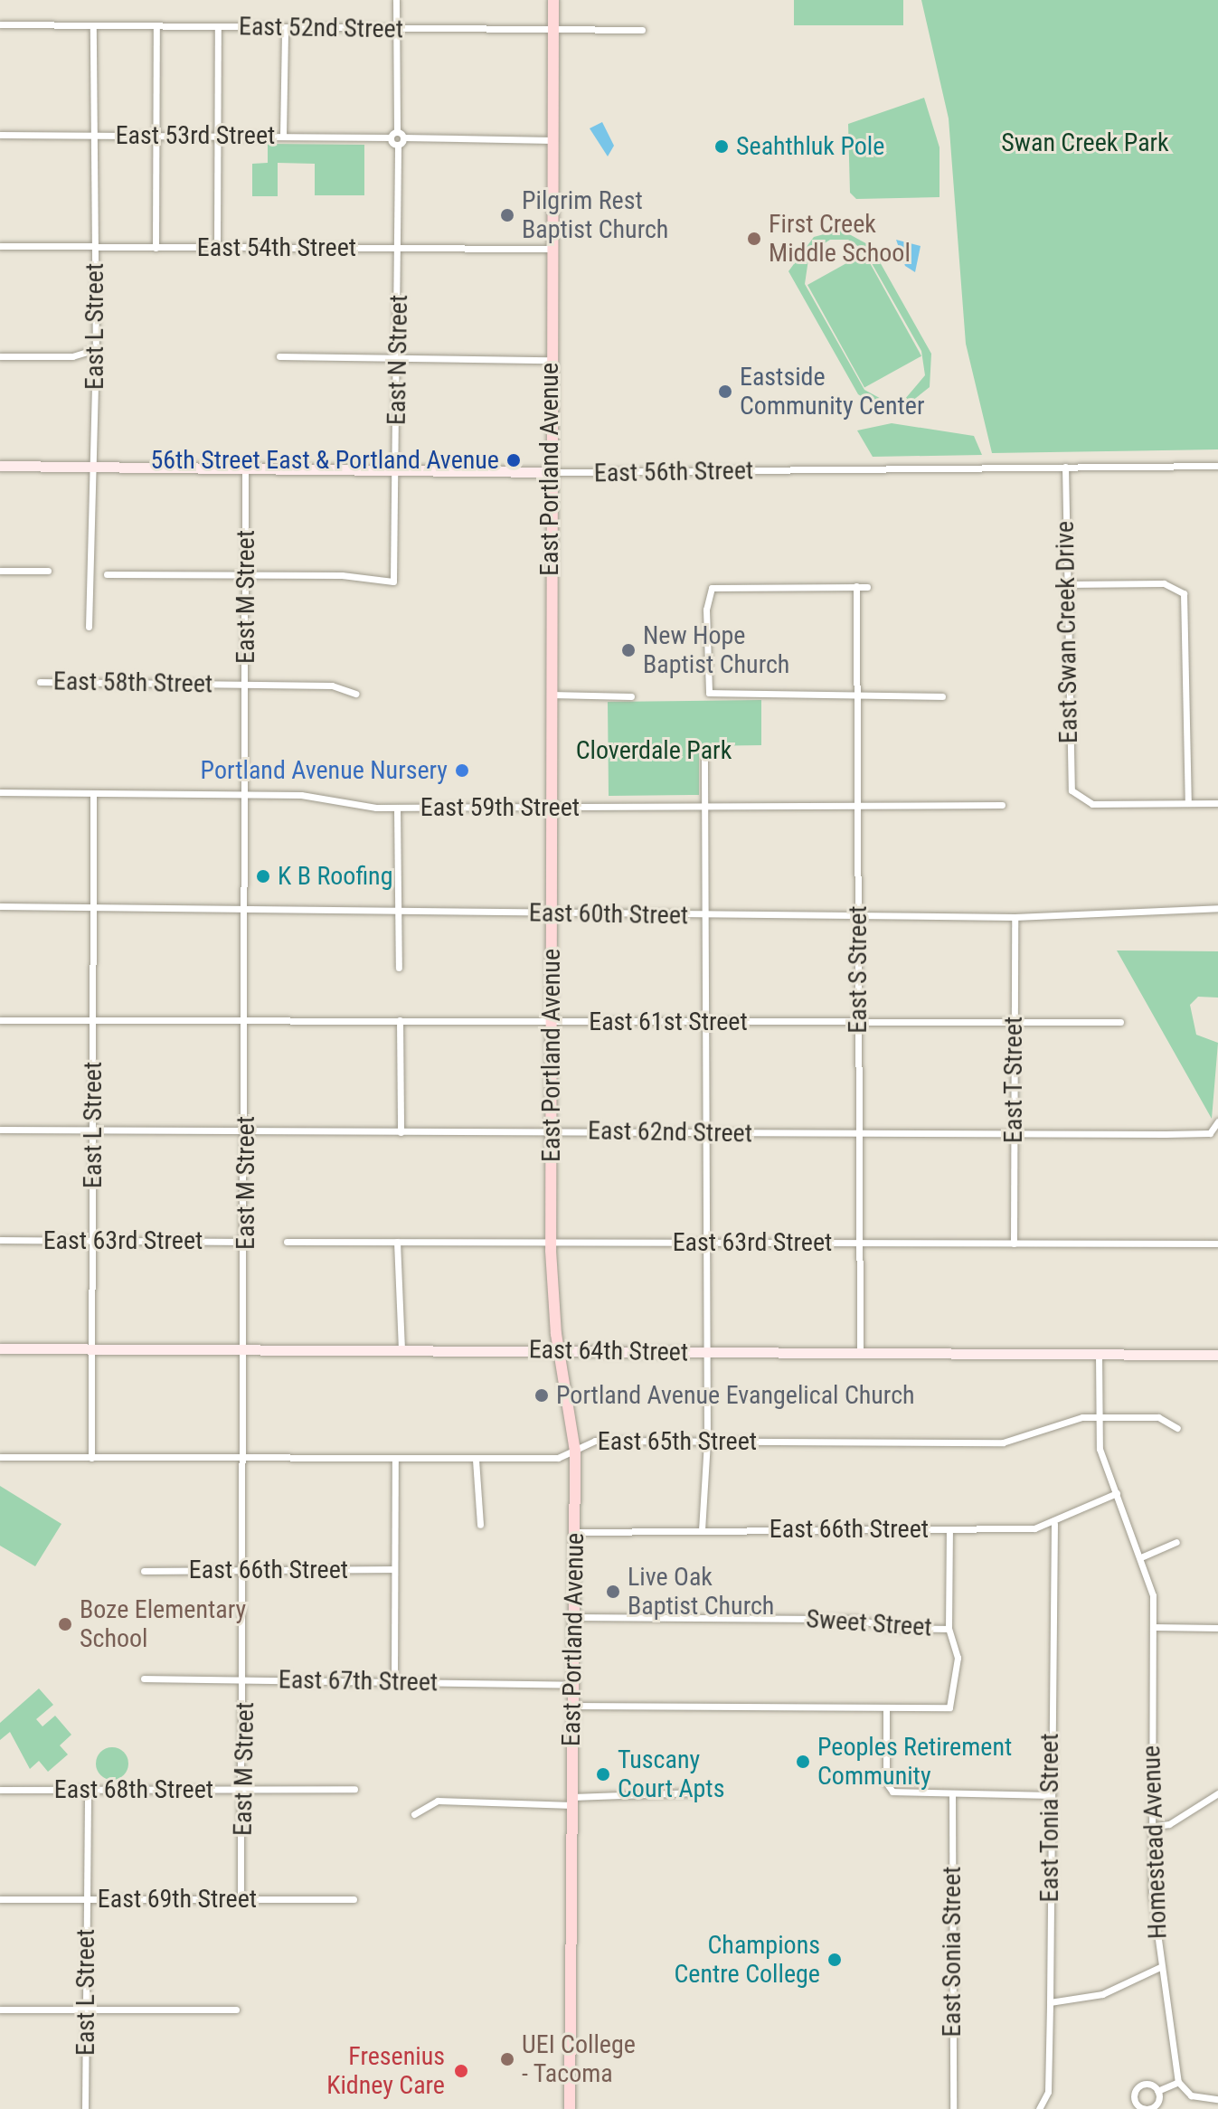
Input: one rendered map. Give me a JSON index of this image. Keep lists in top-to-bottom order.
{
  "streets": {
    "main road": ["East Portland Avenue"],
    "street": [
      "East 52nd Street",
      "East 53rd Street",
      "East 54th Street",
      "East L Street",
      "East N Street",
      "East 56th Street",
      "East M Street",
      "East Swan Creek Drive",
      "East 58th Street",
      "East 59th Street",
      "East 60th Street",
      "East S Street",
      "East 61st Street",
      "East T Street",
      "East 62nd Street",
      "East 63rd Street",
      "East 64th Street",
      "East 65th Street",
      "East 66th Street",
      "Sweet Street",
      "East 67th Street",
      "East 68th Street",
      "East Tonia Street",
      "Homestead Avenue",
      "East 69th Street",
      "East Sonia Street"
    ]
  },
  "crossings": [
    ["East 52nd Street", "East L Street"],
    ["East 52nd Street", "East Portland Avenue"],
    ["East 53rd Street", "East L Street"],
    ["East 54th Street", "East L Street"],
    ["East 54th Street", "East N Street"],
    ["East 54th Street", "East Portland Avenue"],
    ["East L Street", "East 56th Street"],
    ["East L Street", "East 59th Street"],
    ["East L Street", "East 60th Street"],
    ["East L Street", "East 61st Street"],
    ["East L Street", "East 62nd Street"],
    ["East L Street", "East 63rd Street"],
    ["East L Street", "East 64th Street"],
    ["East L Street", "East 65th Street"],
    ["East L Street", "East 68th Street"],
    ["East L Street", "East 69th Street"],
    ["East N Street", "East 56th Street"],
    ["East N Street", "East M Street"],
    ["East Portland Avenue", "East 56th Street"],
    ["East Portland Avenue", "East 59th Street"],
    ["East Portland Avenue", "East 60th Street"],
    ["East Portland Avenue", "East 61st Street"],
    ["East Portland Avenue", "East 62nd Street"],
    ["East Portland Avenue", "East 63rd Street"],
    ["East Portland Avenue", "East 64th Street"],
    ["East Portland Avenue", "East 65th Street"],
    ["East Portland Avenue", "East 66th Street"],
    ["East Portland Avenue", "Sweet Street"],
    ["East Portland Avenue", "East 67th Street"],
    ["East 56th Street", "East M Street"],
    ["East 56th Street", "East Swan Creek Drive"],
    ["East M Street", "East 58th Street"],
    ["East M Street", "East 59th Street"],
    ["East M Street", "East 60th Street"],
    ["East M Street", "East 61st Street"],
    ["East M Street", "East 62nd Street"],
    ["East M Street", "East 63rd Street"],
    ["East M Street", "East 64th Street"],
    ["East M Street", "East 65th Street"],
    ["East M Street", "East 66th Street"],
    ["East M Street", "East 67th Street"],
    ["East M Street", "East 68th Street"],
    ["East M Street", "East 69th Street"],
    ["East 59th Street", "East S Street"],
    ["East 60th Street", "East S Street"],
    ["East 60th Street", "East T Street"],
    ["East S Street", "East 61st Street"],
    ["East S Street", "East 62nd Street"],
    ["East S Street", "East 63rd Street"],
    ["East S Street", "East 64th Street"],
    ["East 61st Street", "East T Street"],
    ["East T Street", "East 62nd Street"],
    ["East T Street", "East 63rd Street"],
    ["East 64th Street", "Homestead Avenue"],
    ["East 65th Street", "Homestead Avenue"],
    ["East 66th Street", "East Tonia Street"],
    ["East 66th Street", "Homestead Avenue"]
  ],
  "parks": ["Swan Creek Park", "Cloverdale Park"],
  "places": [
    "Seahthluk Pole",
    "Pilgrim Rest Baptist Church",
    "First Creek Middle School",
    "Eastside Community Center",
    "56th Street East & Portland Avenue",
    "New Hope Baptist Church",
    "Portland Avenue Nursery",
    "K B Roofing",
    "Portland Avenue Evangelical Church",
    "Live Oak Baptist Church",
    "Boze Elementary School",
    "Peoples Retirement Community",
    "Tuscany Court Apts",
    "Champions Centre College",
    "UEI College - Tacoma",
    "Fresenius Kidney Care"
  ]
}
